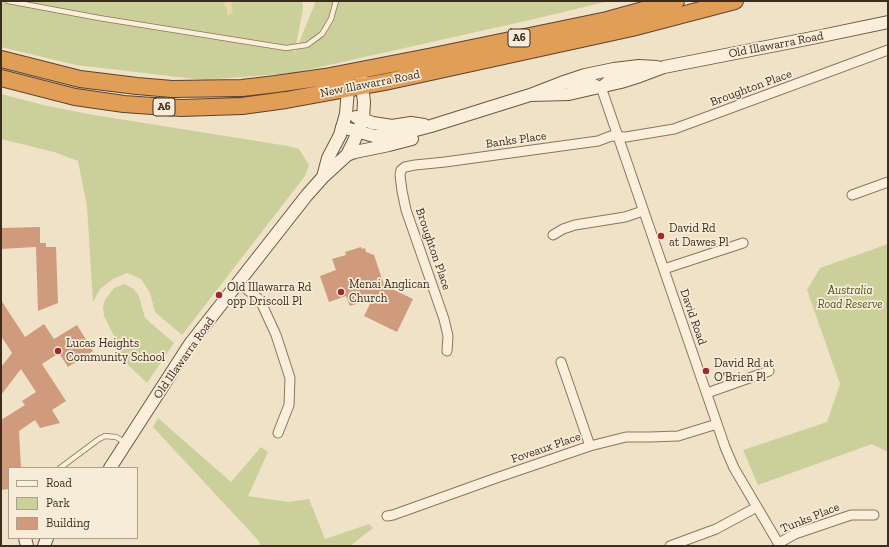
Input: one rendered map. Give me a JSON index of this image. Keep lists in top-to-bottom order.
{
  "streets": {
    "highway": ["A6", "New Illawarra Road"],
    "street": [
      "Old Illawarra Road",
      "Broughton Place",
      "Banks Place",
      "David Road",
      "Foveaux Place",
      "Tunks Place"
    ]
  },
  "crossings": [
    ["Old Illawarra Road", "New Illawarra Road"],
    ["Old Illawarra Road", "David Road"],
    ["Broughton Place", "Banks Place"],
    ["Broughton Place", "David Road"],
    ["Banks Place", "David Road"],
    ["David Road", "Foveaux Place"],
    ["David Road", "Tunks Place"]
  ],
  "parks": ["Australia Road Reserve"],
  "places": [
    "David Rd at Dawes Pl",
    "Menai Anglican Church",
    "Old Illawarra Rd opp Driscoll Pl",
    "Lucas Heights Community School",
    "David Rd at O'Brien Pl"
  ],
  "legend": ["Road", "Park", "Building"]
}
